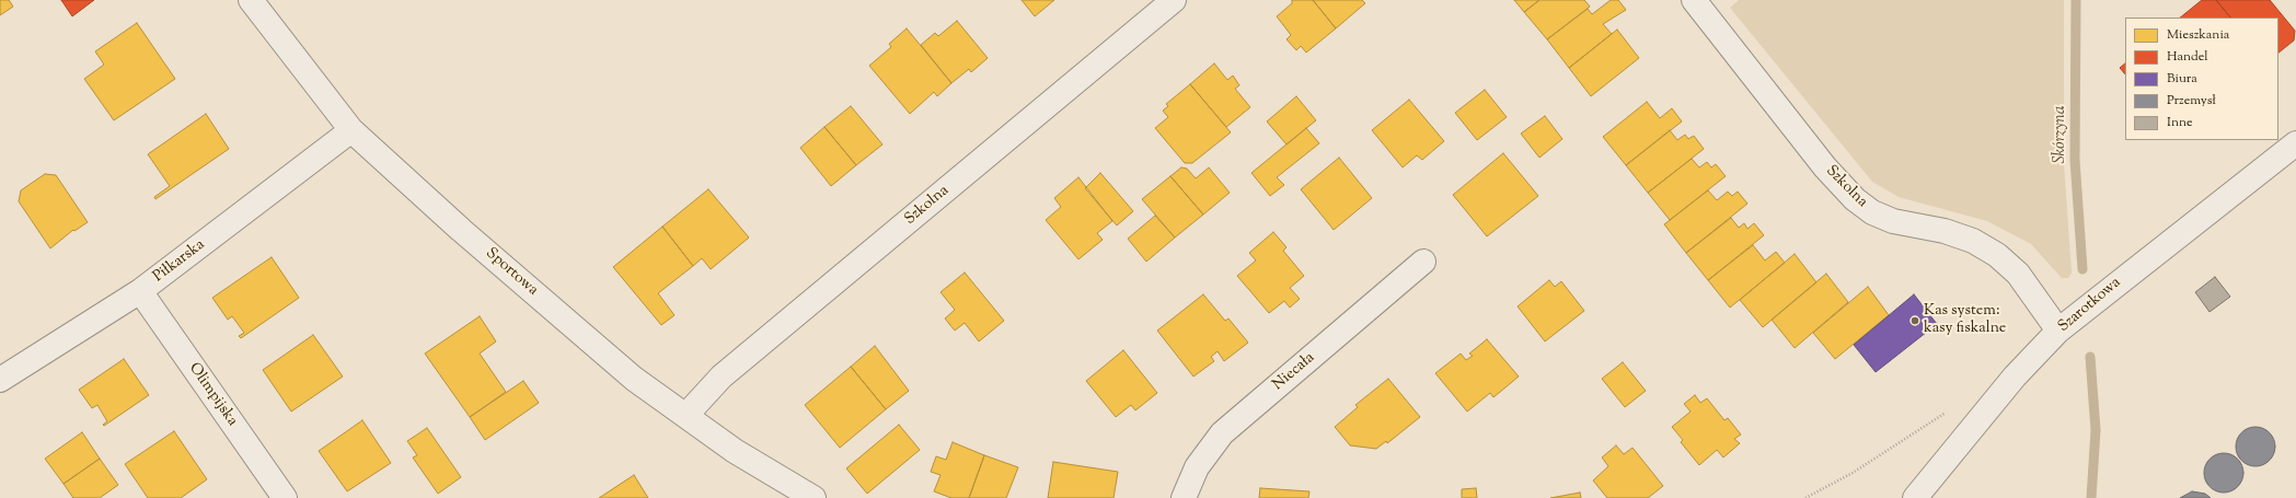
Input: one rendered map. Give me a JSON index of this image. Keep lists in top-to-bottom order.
{
  "streets": {
    "street": [
      "Szkolna",
      "Piłkarska",
      "Sportowa",
      "Szarotkowa",
      "Niecała",
      "Olimpijska"
    ]
  },
  "crossings": [
    ["Szkolna", "Sportowa"],
    ["Szkolna", "Szarotkowa"],
    ["Piłkarska", "Sportowa"],
    ["Piłkarska", "Olimpijska"]
  ],
  "water": ["Skórzyna"],
  "places": ["Kas system: kasy fiskalne"],
  "legend": [
    "Mieszkania",
    "Handel",
    "Biura",
    "Przemysł",
    "Inne"
  ]
}
